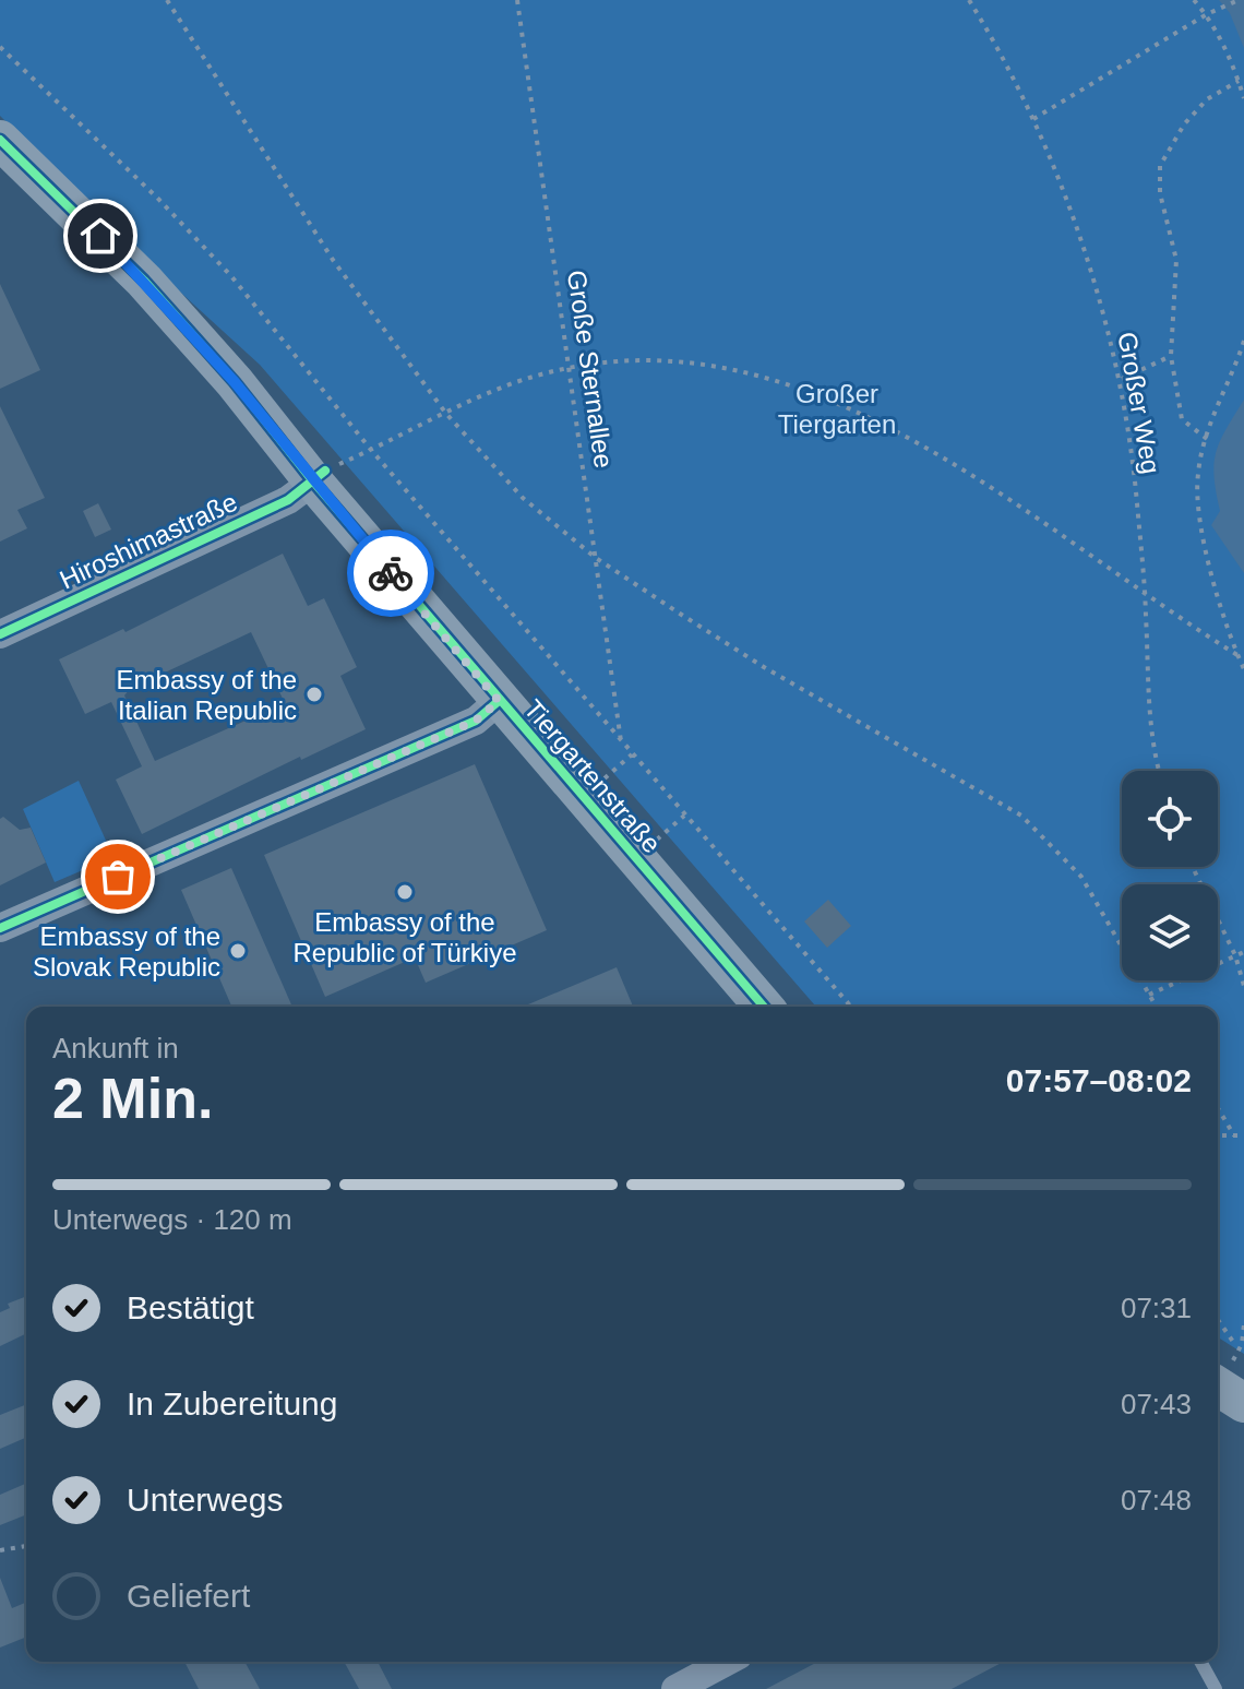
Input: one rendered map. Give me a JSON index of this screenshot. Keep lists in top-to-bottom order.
{
  "streets": {
    "main road": ["Tiergartenstraße"],
    "street": ["Hiroshimastraße"],
    "path": ["Große Sternallee", "Großer Weg"]
  },
  "crossings": [
    ["Hiroshimastraße", "Tiergartenstraße"]
  ],
  "parks": ["Großer Tiergarten"],
  "places": ["Embassy of the Italian Republic", "Embassy of the Republic of Türkiye", "Embassy of the Slovak Republic"],
  "page": {
    "heading": ["2 Min.", "Ankunft in", "07:57–08:02"],
    "bar": "Unterwegs · 120 m",
    "list": [
      ["Bestätigt", "07:31"],
      ["In Zubereitung", "07:43"],
      ["Unterwegs", "07:48"],
      "Geliefert"
    ]
  }
}
